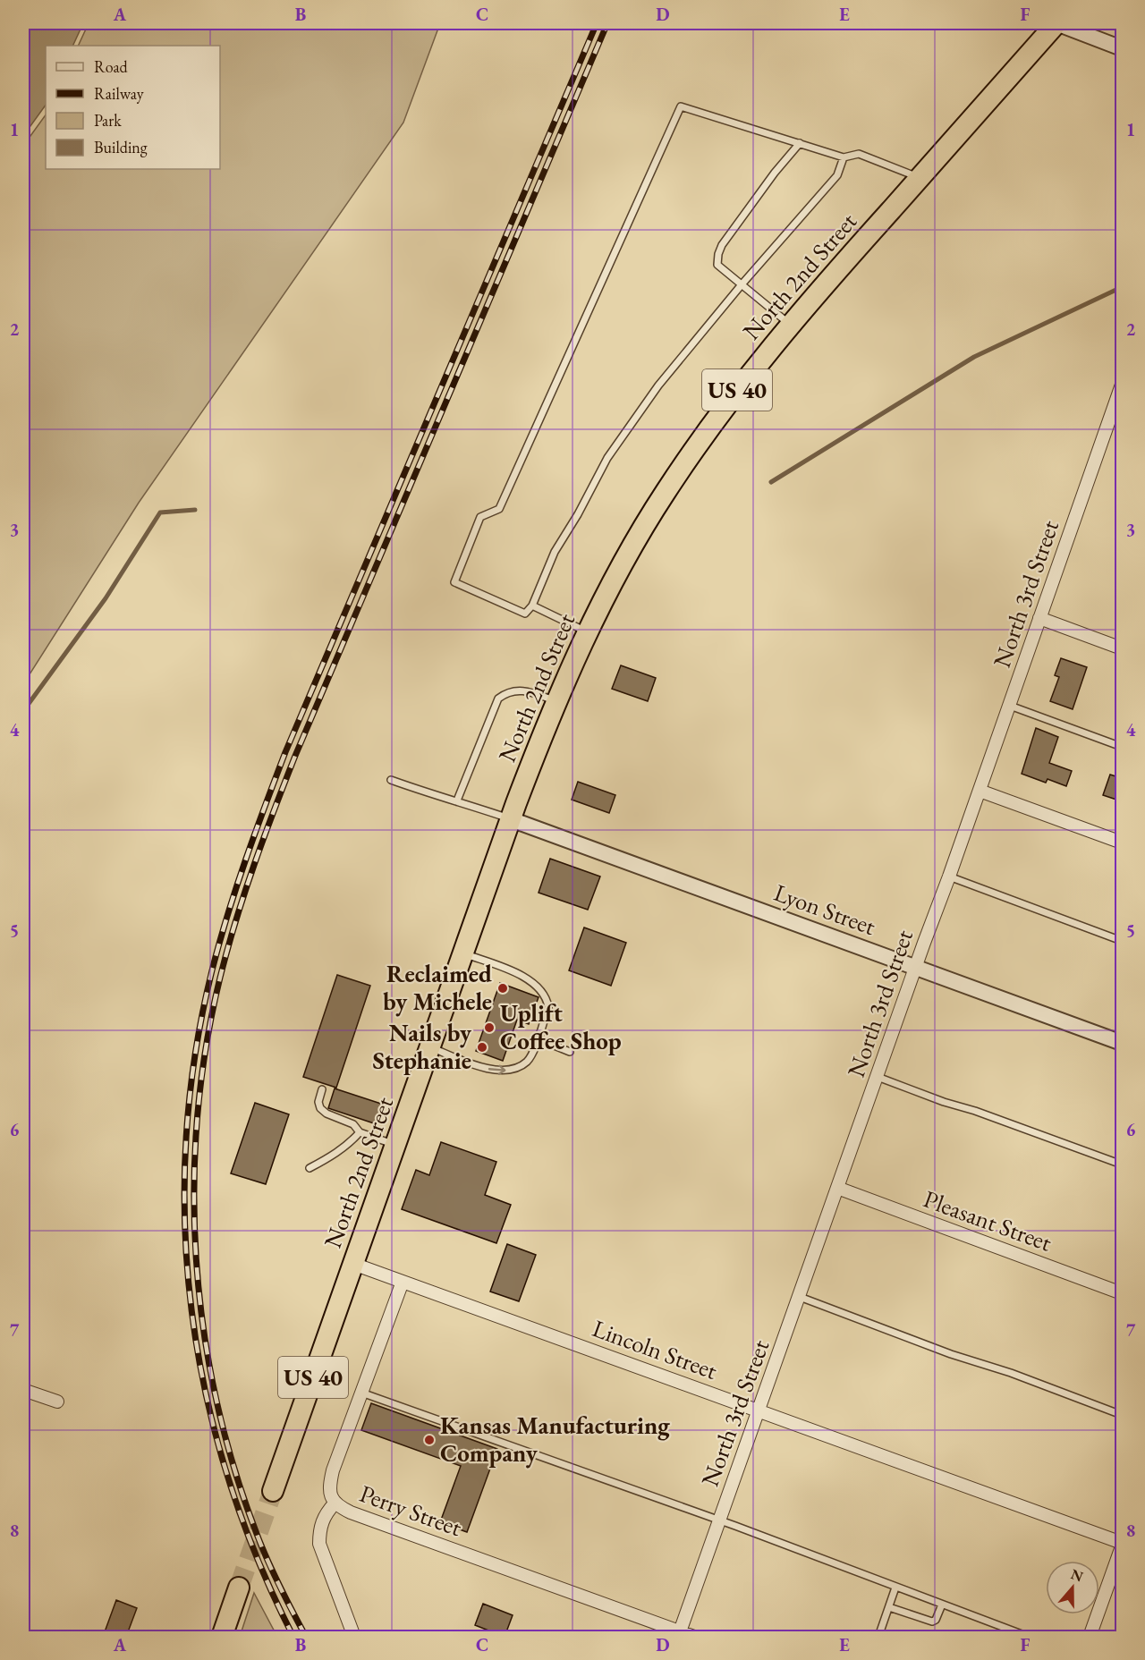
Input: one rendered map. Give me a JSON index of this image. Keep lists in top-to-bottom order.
{
  "streets": {
    "highway": ["North 2nd Street", "US 40"],
    "street": [
      "North 3rd Street",
      "Lyon Street",
      "Pleasant Street",
      "Lincoln Street",
      "Perry Street"
    ]
  },
  "crossings": [
    ["North 2nd Street", "Lyon Street"],
    ["North 2nd Street", "Lincoln Street"],
    ["North 3rd Street", "Lyon Street"],
    ["North 3rd Street", "Pleasant Street"],
    ["North 3rd Street", "Lincoln Street"],
    ["North 3rd Street", "Perry Street"],
    ["Lincoln Street", "Perry Street"]
  ],
  "places": [
    "Reclaimed by Michele",
    "Uplift Coffee Shop",
    "Nails by Stephanie",
    "Kansas Manufacturing Company"
  ],
  "legend": [
    "Road",
    "Railway",
    "Park",
    "Building"
  ],
  "north": "top",
  "grid": {
    "columns": [
      "A",
      "B",
      "C",
      "D",
      "E",
      "F"
    ],
    "rows": [
      "1",
      "2",
      "3",
      "4",
      "5",
      "6",
      "7",
      "8"
    ]
  }
}
